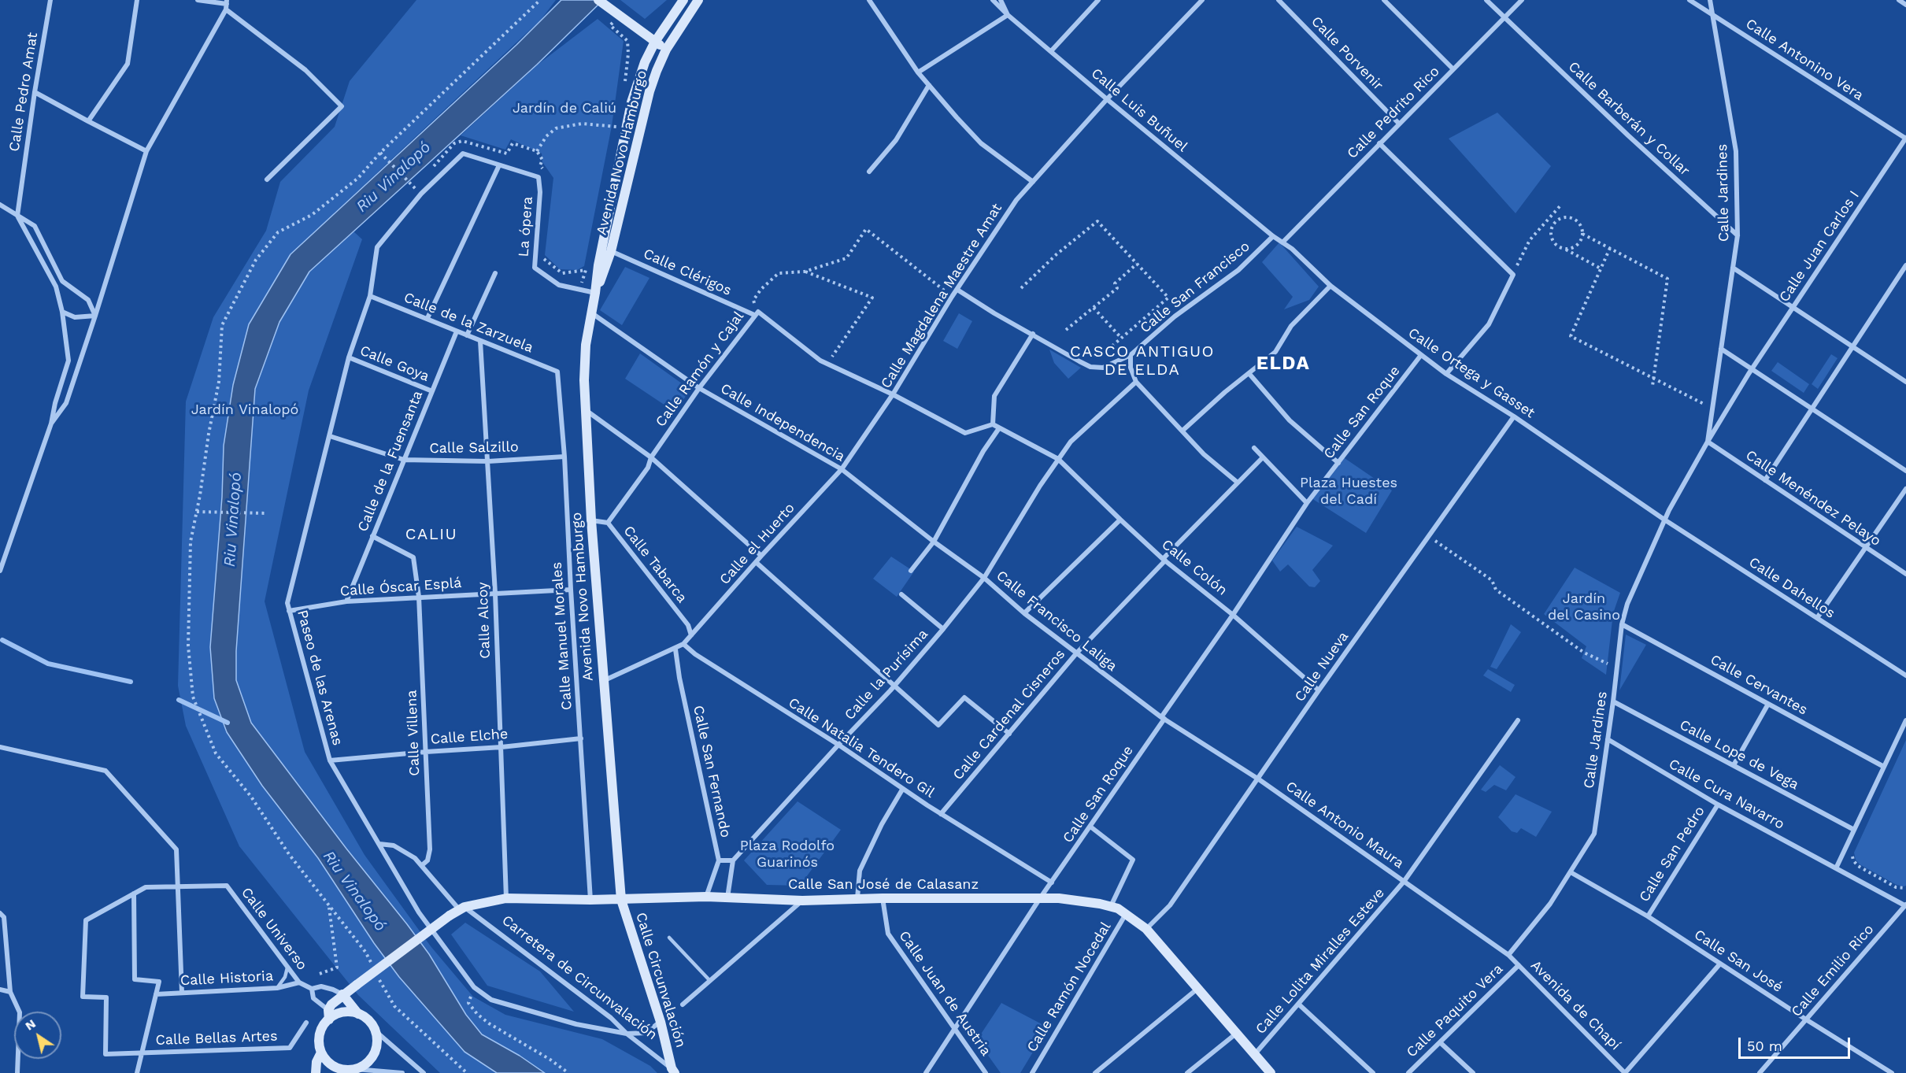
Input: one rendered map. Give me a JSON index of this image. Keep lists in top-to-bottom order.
{
  "streets": {
    "street": [
      "Calle Porvenir",
      "Calle Antonino Vera",
      "Calle Pedro Amat",
      "Calle Luis Buñuel",
      "Calle Pedrito Rico",
      "Calle Barberán y Collar",
      "Avenida Novo Hamburgo",
      "Calle Jardines",
      "La ópera",
      "Calle Juan Carlos I",
      "Calle Clérigos",
      "Calle San Francisco",
      "Calle Magdalena Maestre Amat",
      "Calle de la Zarzuela",
      "Calle Goya",
      "Calle Ramón y Cajal",
      "Calle Ortega y Gasset",
      "Calle San Roque",
      "Calle Independencia",
      "Calle Salzillo",
      "Calle de la Fuensanta",
      "Calle Menéndez Pelayo",
      "Calle el Huerto",
      "Calle Tabarca",
      "Calle Colón",
      "Calle Óscar Esplá",
      "Calle Dahellos",
      "Calle Alcoy",
      "Calle Francisco Laliga",
      "Calle Manuel Morales",
      "Calle Nueva",
      "Calle la Purísima",
      "Paseo de las Arenas",
      "Calle Cervantes",
      "Calle Cardenal Cisneros",
      "Calle Villena",
      "Calle Elche",
      "Calle Natalia Tendero Gil",
      "Calle Lope de Vega",
      "Calle San Fernando",
      "Calle Cura Navarro",
      "Calle Antonio Maura",
      "Calle San Pedro",
      "Calle San José de Calasanz",
      "Calle Universo",
      "Calle Lolita Miralles Esteve",
      "Calle San José",
      "Calle Emilio Rico",
      "Carretera de Circunvalación",
      "Calle Historia",
      "Calle Circunvalación",
      "Calle Ramón Nocedal",
      "Calle Juan de Austria",
      "Avenida de Chapí",
      "Calle Paquito Vera",
      "Calle Bellas Artes"
    ]
  },
  "crossings": [
    ["Calle Porvenir", "Calle Pedrito Rico"],
    ["Calle Antonino Vera", "Calle Jardines"],
    ["Calle Antonino Vera", "Calle Juan Carlos I"],
    ["Calle Luis Buñuel", "Calle San Francisco"],
    ["Calle Luis Buñuel", "Calle Magdalena Maestre Amat"],
    ["Calle Luis Buñuel", "Calle Ortega y Gasset"],
    ["Calle Pedrito Rico", "Calle Barberán y Collar"],
    ["Calle Pedrito Rico", "Calle Ortega y Gasset"],
    ["Calle Barberán y Collar", "Calle Jardines"],
    ["Avenida Novo Hamburgo", "La ópera"],
    ["Avenida Novo Hamburgo", "Calle Clérigos"],
    ["Avenida Novo Hamburgo", "Calle Independencia"],
    ["Avenida Novo Hamburgo", "Calle el Huerto"],
    ["Avenida Novo Hamburgo", "Calle Tabarca"],
    ["Avenida Novo Hamburgo", "Calle San José de Calasanz"],
    ["Avenida Novo Hamburgo", "Calle Circunvalación"],
    ["Calle Jardines", "Calle Juan Carlos I"],
    ["Calle Jardines", "Calle Ortega y Gasset"],
    ["Calle Jardines", "Calle Menéndez Pelayo"],
    ["Calle Jardines", "Calle Dahellos"],
    ["Calle Jardines", "Calle Cervantes"],
    ["Calle Jardines", "Calle Lope de Vega"],
    ["Calle Jardines", "Calle Cura Navarro"],
    ["Calle Jardines", "Calle Antonio Maura"],
    ["Calle Jardines", "Calle San José"],
    ["Calle Jardines", "Avenida de Chapí"],
    ["La ópera", "Paseo de las Arenas"],
    ["Calle Clérigos", "Calle Magdalena Maestre Amat"],
    ["Calle Clérigos", "Calle Ramón y Cajal"],
    ["Calle Clérigos", "Calle Colón"],
    ["Calle San Francisco", "Calle Magdalena Maestre Amat"],
    ["Calle San Francisco", "Calle Ortega y Gasset"],
    ["Calle Magdalena Maestre Amat", "Calle Ramón y Cajal"],
    ["Calle Magdalena Maestre Amat", "Calle Independencia"],
    ["Calle Magdalena Maestre Amat", "Calle el Huerto"],
    ["Calle de la Zarzuela", "Calle de la Fuensanta"],
    ["Calle de la Zarzuela", "Calle Alcoy"],
    ["Calle de la Zarzuela", "Calle Manuel Morales"],
    ["Calle de la Zarzuela", "Paseo de las Arenas"],
    ["Calle Goya", "Calle de la Fuensanta"],
    ["Calle Goya", "Paseo de las Arenas"],
    ["Calle Ramón y Cajal", "Calle Independencia"],
    ["Calle Ramón y Cajal", "Calle Tabarca"],
    ["Calle Ortega y Gasset", "Calle San Roque"],
    ["Calle Ortega y Gasset", "Calle Dahellos"],
    ["Calle Ortega y Gasset", "Calle Nueva"],
    ["Calle San Roque", "Calle Colón"],
    ["Calle San Roque", "Calle Francisco Laliga"],
    ["Calle San Roque", "Calle Natalia Tendero Gil"],
    ["Calle San Roque", "Calle Antonio Maura"],
    ["Calle San Roque", "Calle San José de Calasanz"],
    ["Calle Independencia", "Calle el Huerto"],
    ["Calle Independencia", "Calle Francisco Laliga"],
    ["Calle Salzillo", "Calle de la Fuensanta"],
    ["Calle Salzillo", "Calle Alcoy"],
    ["Calle Salzillo", "Calle Manuel Morales"],
    ["Calle Salzillo", "Paseo de las Arenas"],
    ["Calle de la Fuensanta", "Calle Óscar Esplá"],
    ["Calle de la Fuensanta", "Calle Villena"],
    ["Calle el Huerto", "Calle Tabarca"],
    ["Calle el Huerto", "Calle Natalia Tendero Gil"],
    ["Calle el Huerto", "Calle San Fernando"],
    ["Calle Colón", "Calle Nueva"],
    ["Calle Colón", "Calle la Purísima"],
    ["Calle Colón", "Calle Cardenal Cisneros"],
    ["Calle Óscar Esplá", "Calle Alcoy"],
    ["Calle Óscar Esplá", "Calle Manuel Morales"],
    ["Calle Óscar Esplá", "Paseo de las Arenas"],
    ["Calle Óscar Esplá", "Calle Villena"],
    ["Calle Alcoy", "Calle Elche"],
    ["Calle Alcoy", "Calle San José de Calasanz"],
    ["Calle Francisco Laliga", "Calle la Purísima"],
    ["Calle Francisco Laliga", "Calle Cardenal Cisneros"],
    ["Calle Francisco Laliga", "Calle Antonio Maura"],
    ["Calle Manuel Morales", "Calle Elche"],
    ["Calle Manuel Morales", "Calle San José de Calasanz"],
    ["Calle Nueva", "Calle Antonio Maura"],
    ["Calle Nueva", "Calle San José de Calasanz"],
    ["Calle la Purísima", "Calle Natalia Tendero Gil"],
    ["Paseo de las Arenas", "Calle Elche"],
    ["Paseo de las Arenas", "Carretera de Circunvalación"],
    ["Calle Cardenal Cisneros", "Calle Natalia Tendero Gil"],
    ["Calle Villena", "Calle Elche"],
    ["Calle Villena", "Carretera de Circunvalación"],
    ["Calle San Fernando", "Calle San José de Calasanz"],
    ["Calle Cura Navarro", "Calle San Pedro"],
    ["Calle Cura Navarro", "Calle Emilio Rico"],
    ["Calle Antonio Maura", "Calle Lolita Miralles Esteve"],
    ["Calle Antonio Maura", "Avenida de Chapí"],
    ["Calle San Pedro", "Calle San José"],
    ["Calle San José de Calasanz", "Calle Lolita Miralles Esteve"],
    ["Calle San José de Calasanz", "Carretera de Circunvalación"],
    ["Calle San José de Calasanz", "Calle Circunvalación"],
    ["Calle San José de Calasanz", "Calle Ramón Nocedal"],
    ["Calle San José de Calasanz", "Calle Juan de Austria"],
    ["Calle Universo", "Calle Historia"],
    ["Calle Universo", "Calle Bellas Artes"],
    ["Calle San José", "Calle Emilio Rico"],
    ["Carretera de Circunvalación", "Calle Circunvalación"],
    ["Avenida de Chapí", "Calle Paquito Vera"]
  ],
  "districts": ["CASCO ANTIGUO DE ELDA", "ELDA", "CALIU"],
  "water": ["Riu Vinalopó"],
  "parks": [
    "Jardín de Caliú",
    "Jardín Vinalopó",
    "Plaza Huestes del Cadí",
    "Jardín del Casino",
    "Plaza Rodolfo Guarinós"
  ],
  "scale_bar": "50 m",
  "north": "top left"
}
